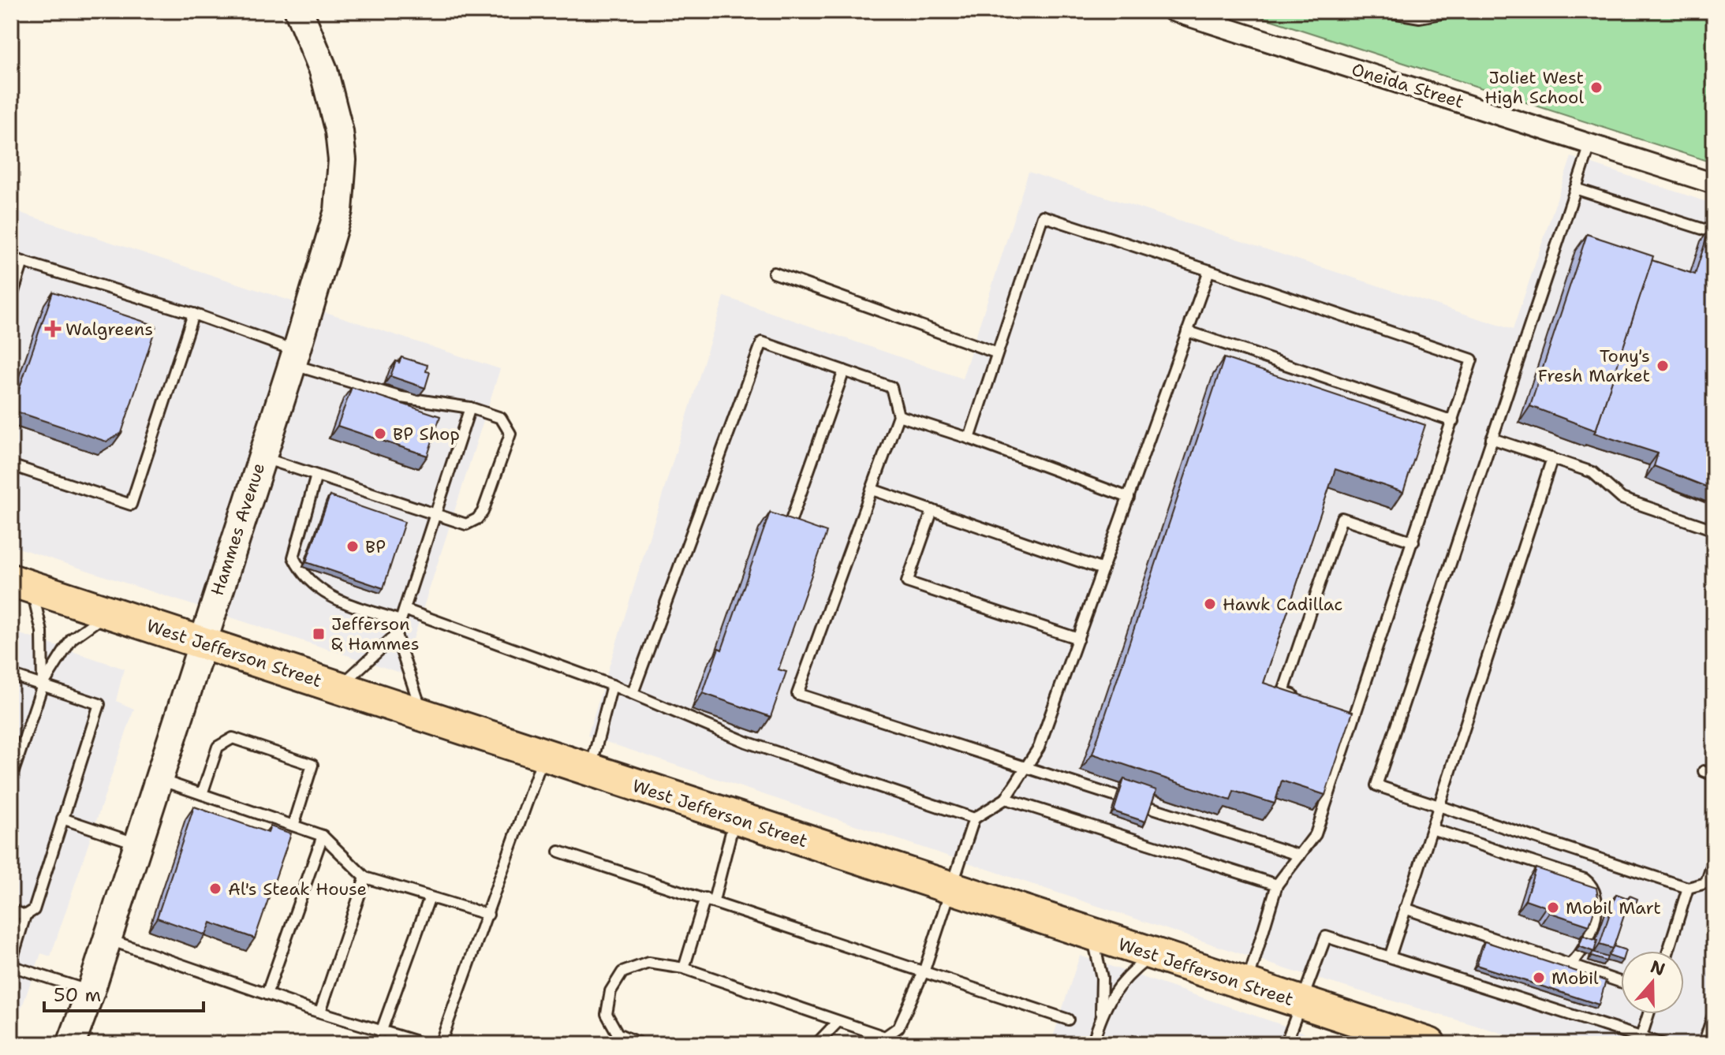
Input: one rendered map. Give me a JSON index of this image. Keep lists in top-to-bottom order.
{
  "streets": {
    "main road": ["West Jefferson Street"],
    "street": ["Oneida Street", "Hammes Avenue"]
  },
  "crossings": [
    ["Hammes Avenue", "West Jefferson Street"]
  ],
  "places": {
    "other": [
      "Joliet West High School",
      "Tony's Fresh Market",
      "BP Shop",
      "BP",
      "Hawk Cadillac",
      "Al's Steak House",
      "Mobil Mart",
      "Mobil"
    ],
    "health": ["Walgreens"],
    "transit": ["Jefferson & Hammes"]
  },
  "scale_bar": "50 m",
  "north": "top"
}
